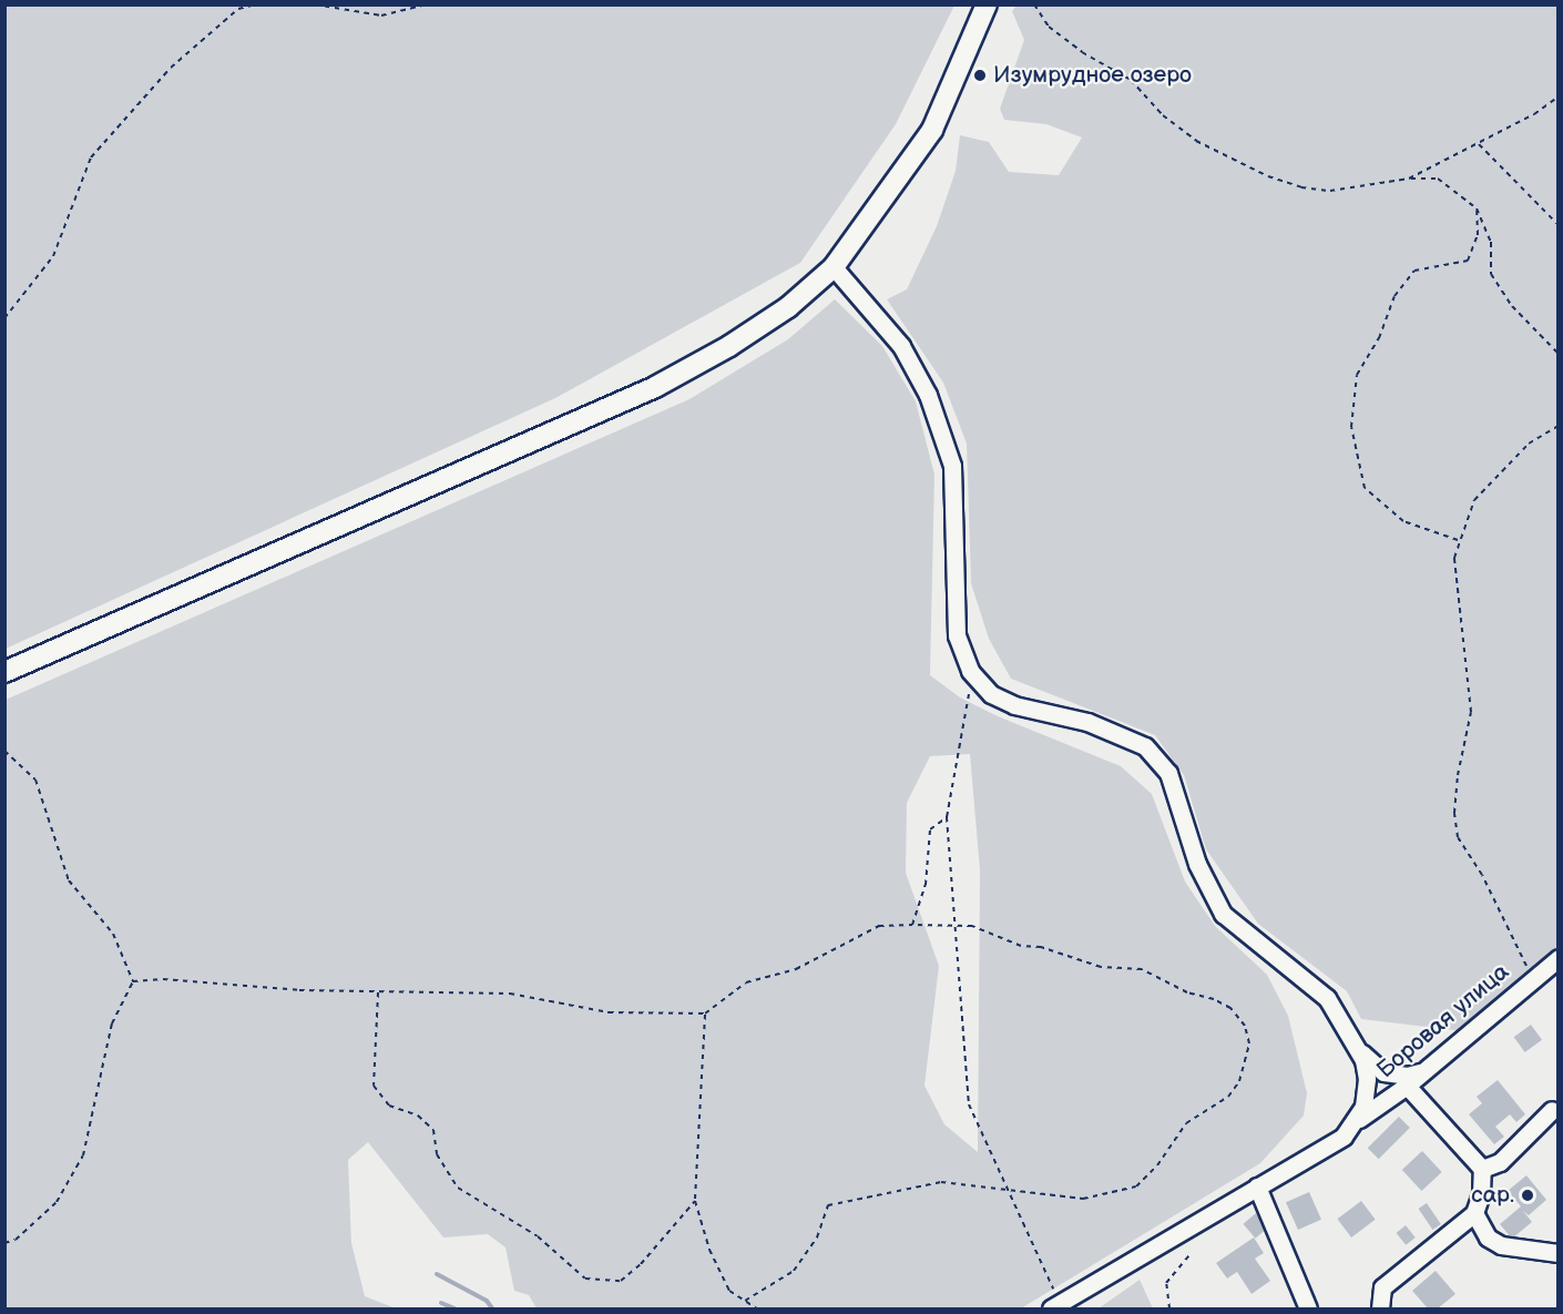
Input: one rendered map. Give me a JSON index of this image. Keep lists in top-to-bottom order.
{
  "streets": {
    "street": ["Боровая улица"]
  },
  "places": ["Изумрудное озеро", "сар."]
}
